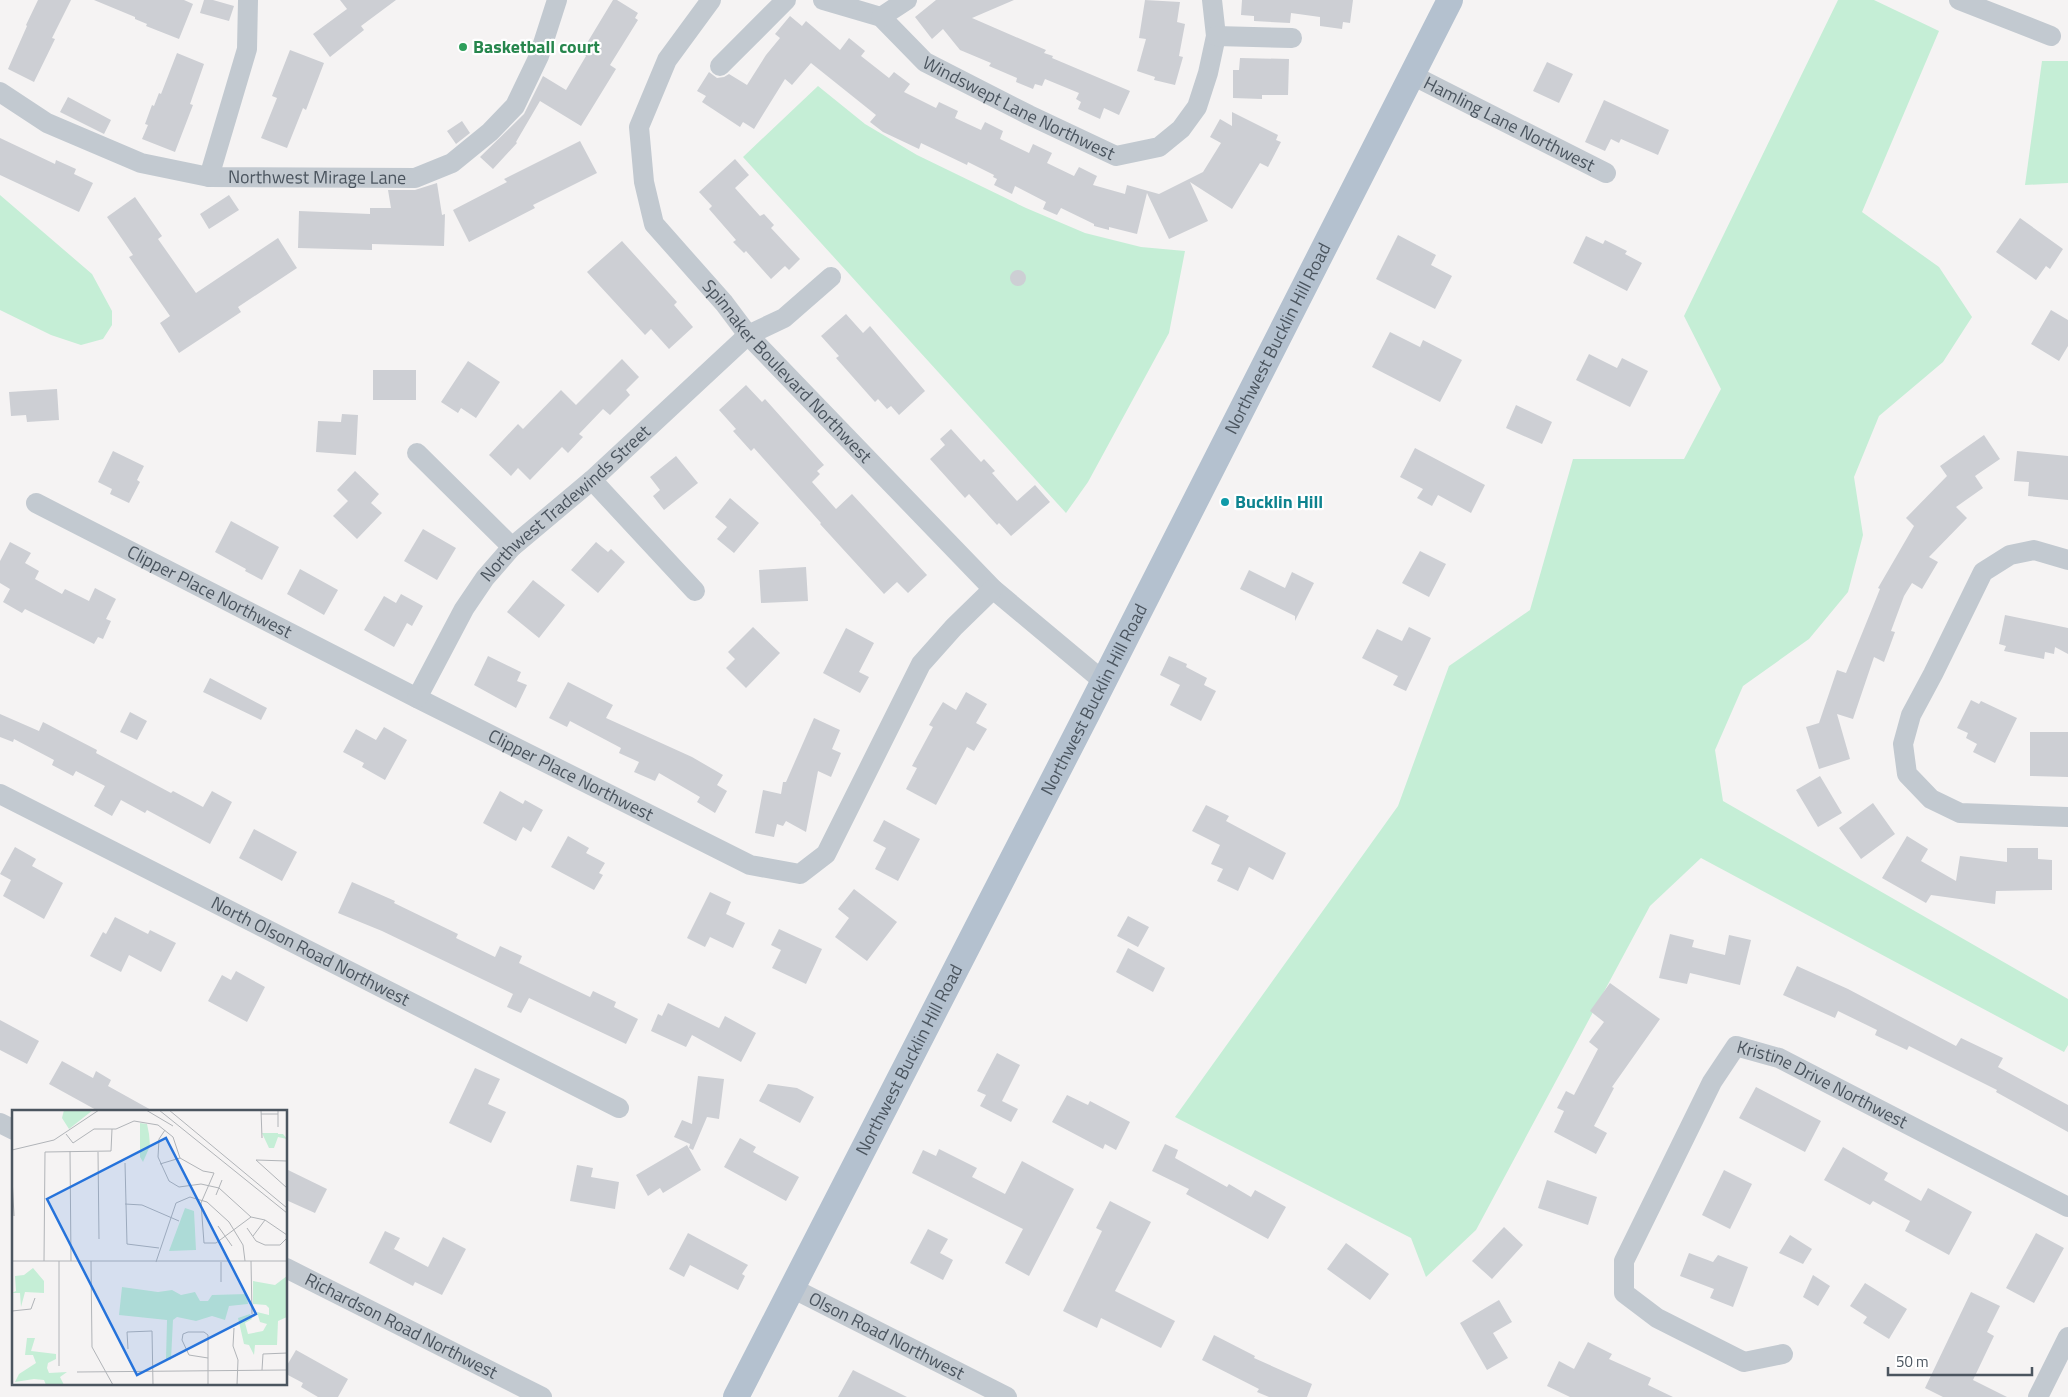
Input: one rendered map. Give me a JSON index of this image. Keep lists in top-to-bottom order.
{
  "streets": {
    "main road": ["Northwest Bucklin Hill Road"],
    "street": [
      "Windswept Lane Northwest",
      "Hamling Lane Northwest",
      "Northwest Mirage Lane",
      "Spinnaker Boulevard Northwest",
      "Northwest Tradewinds Street",
      "Clipper Place Northwest",
      "North Olson Road Northwest",
      "Kristine Drive Northwest",
      "Richardson Road Northwest",
      "Olson Road Northwest"
    ]
  },
  "crossings": [
    ["Hamling Lane Northwest", "Northwest Bucklin Hill Road"],
    ["Northwest Bucklin Hill Road", "Spinnaker Boulevard Northwest"],
    ["Northwest Bucklin Hill Road", "Olson Road Northwest"],
    ["Spinnaker Boulevard Northwest", "Northwest Tradewinds Street"],
    ["Spinnaker Boulevard Northwest", "Clipper Place Northwest"],
    ["Northwest Tradewinds Street", "Clipper Place Northwest"]
  ],
  "places": ["Basketball court", "Bucklin Hill"],
  "scale_bar": "50 m"
}
